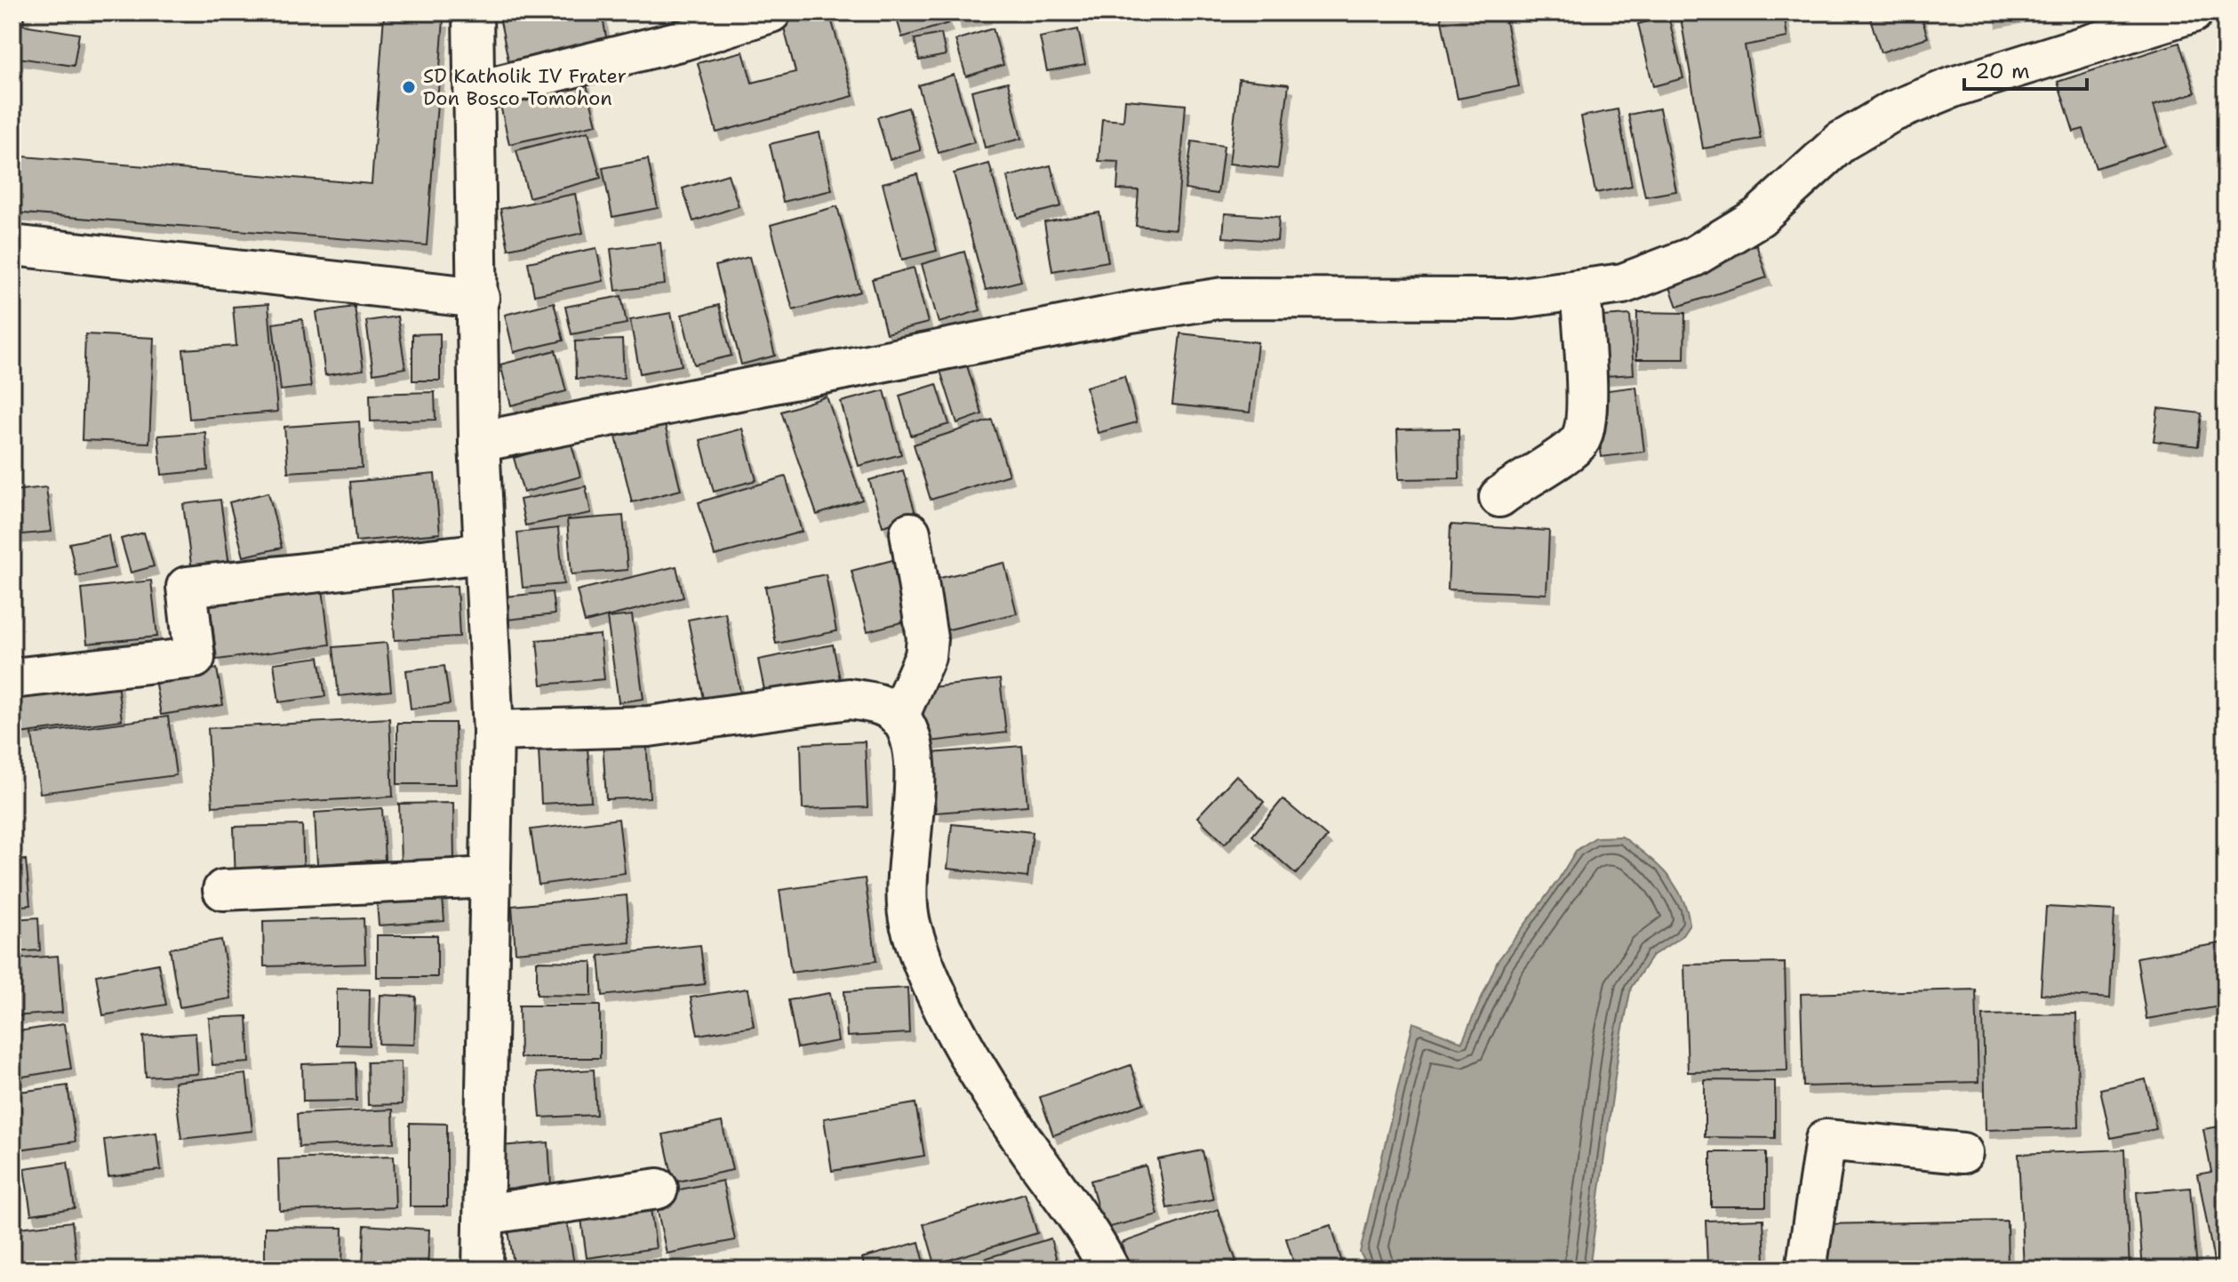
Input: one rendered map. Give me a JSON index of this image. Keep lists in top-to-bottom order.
{
  "places": ["SD Katholik IV Frater Don Bosco Tomohon"],
  "scale_bar": "20 m"
}
